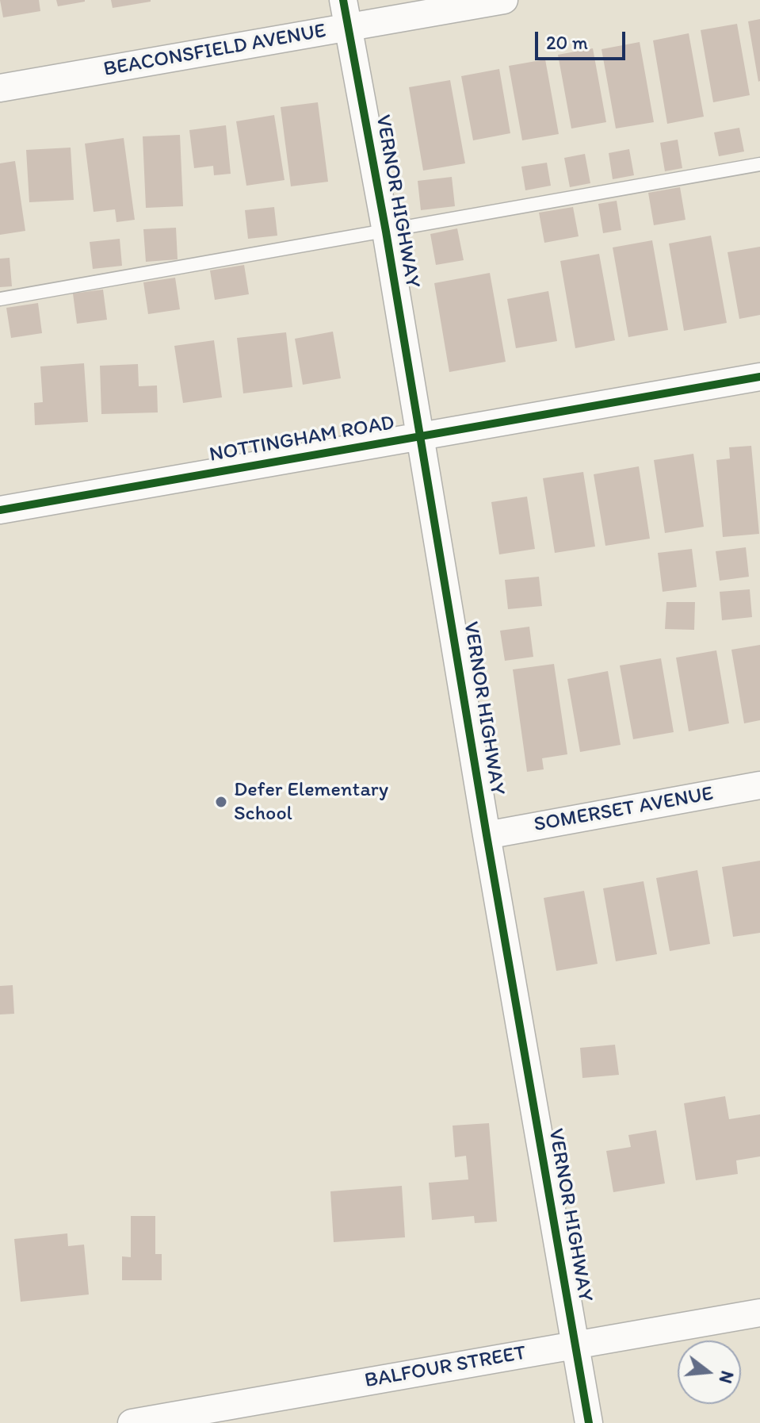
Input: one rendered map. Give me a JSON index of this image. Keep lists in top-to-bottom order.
{
  "streets": {
    "street": [
      "BEACONSFIELD AVENUE",
      "VERNOR HIGHWAY",
      "NOTTINGHAM ROAD",
      "SOMERSET AVENUE",
      "BALFOUR STREET"
    ]
  },
  "crossings": [
    ["BEACONSFIELD AVENUE", "VERNOR HIGHWAY"],
    ["VERNOR HIGHWAY", "NOTTINGHAM ROAD"],
    ["VERNOR HIGHWAY", "SOMERSET AVENUE"],
    ["VERNOR HIGHWAY", "BALFOUR STREET"]
  ],
  "places": ["Defer Elementary School"],
  "scale_bar": "20 m",
  "north": "right"
}
